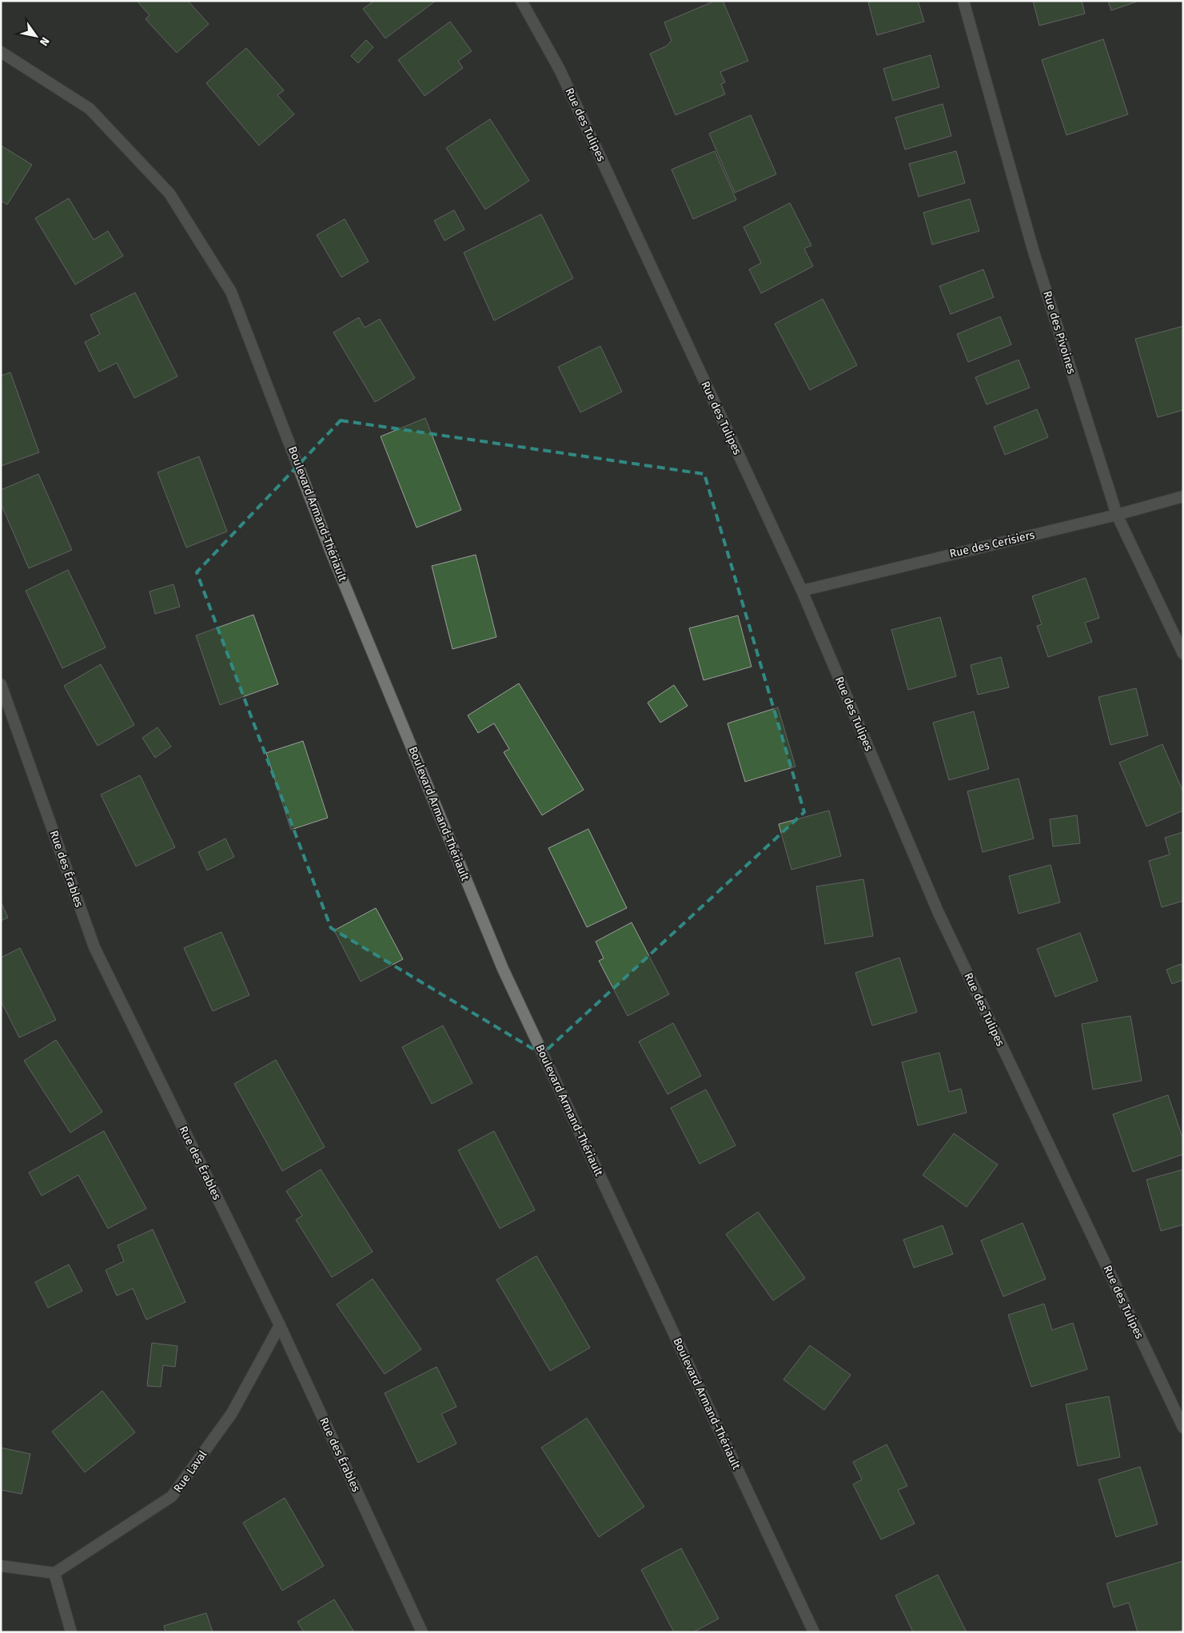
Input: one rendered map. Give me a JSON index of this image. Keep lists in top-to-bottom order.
{
  "streets": {
    "street": [
      "Rue des Tulipes",
      "Rue des Pivoines",
      "Boulevard Armand-Thériault",
      "Rue des Cerisiers",
      "Rue des Érables",
      "Rue Laval"
    ]
  },
  "crossings": [
    ["Rue des Tulipes", "Rue des Cerisiers"],
    ["Rue des Pivoines", "Rue des Cerisiers"],
    ["Rue des Érables", "Rue Laval"]
  ],
  "north": "bottom right"
}
